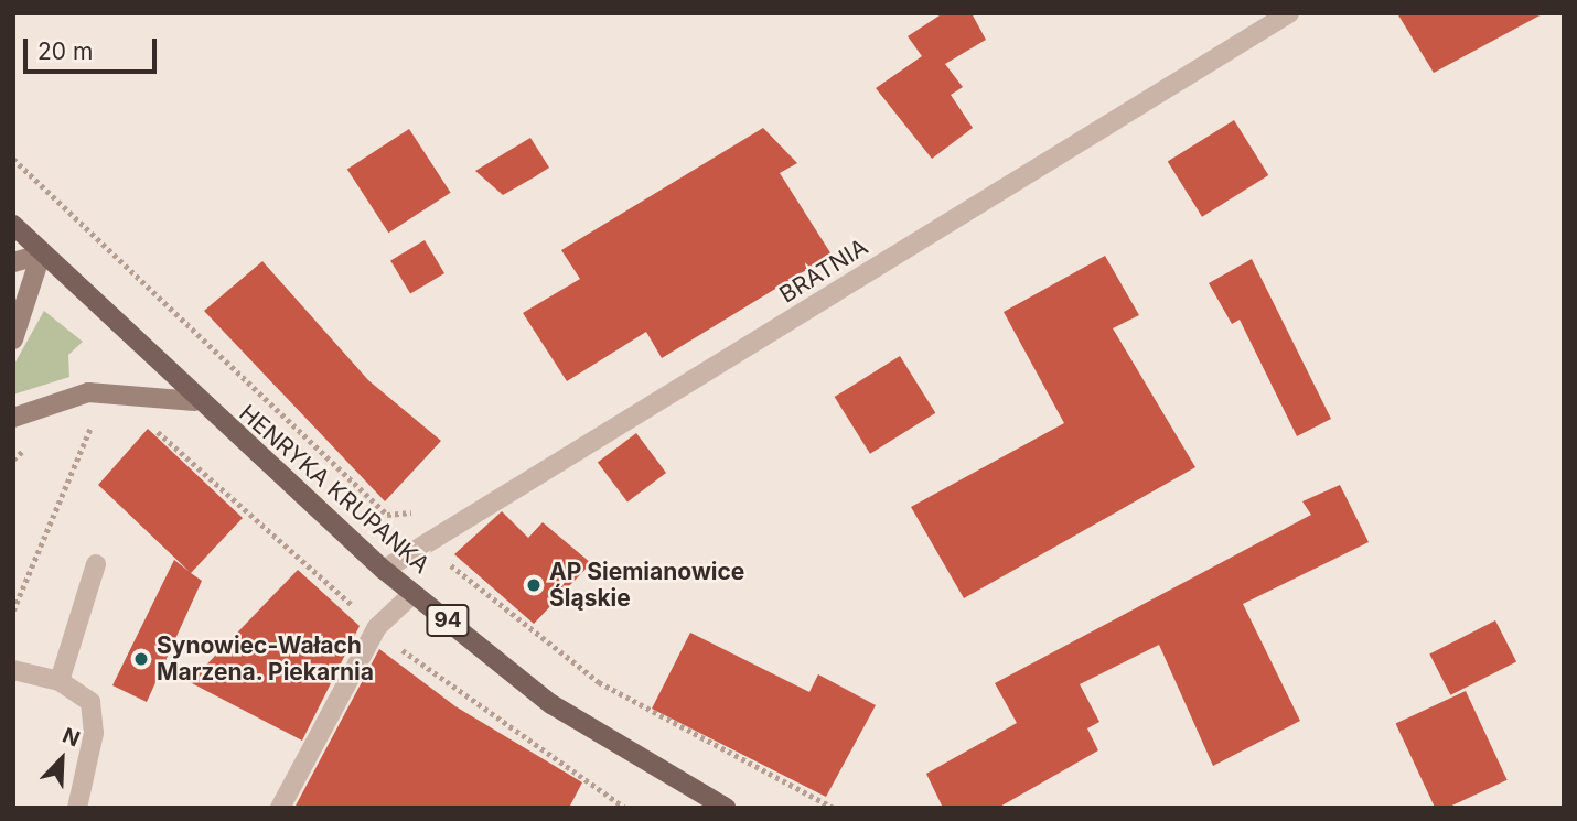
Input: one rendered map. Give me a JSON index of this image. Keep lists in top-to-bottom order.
{
  "streets": {
    "main road": ["HENRYKA KRUPANKA", "94"],
    "street": ["BRATNIA"]
  },
  "crossings": [
    ["BRATNIA", "HENRYKA KRUPANKA"]
  ],
  "places": ["AP Siemianowice Śląskie", "Synowiec-Wałach Marzena. Piekarnia"],
  "scale_bar": "20 m",
  "north": "top right"
}
